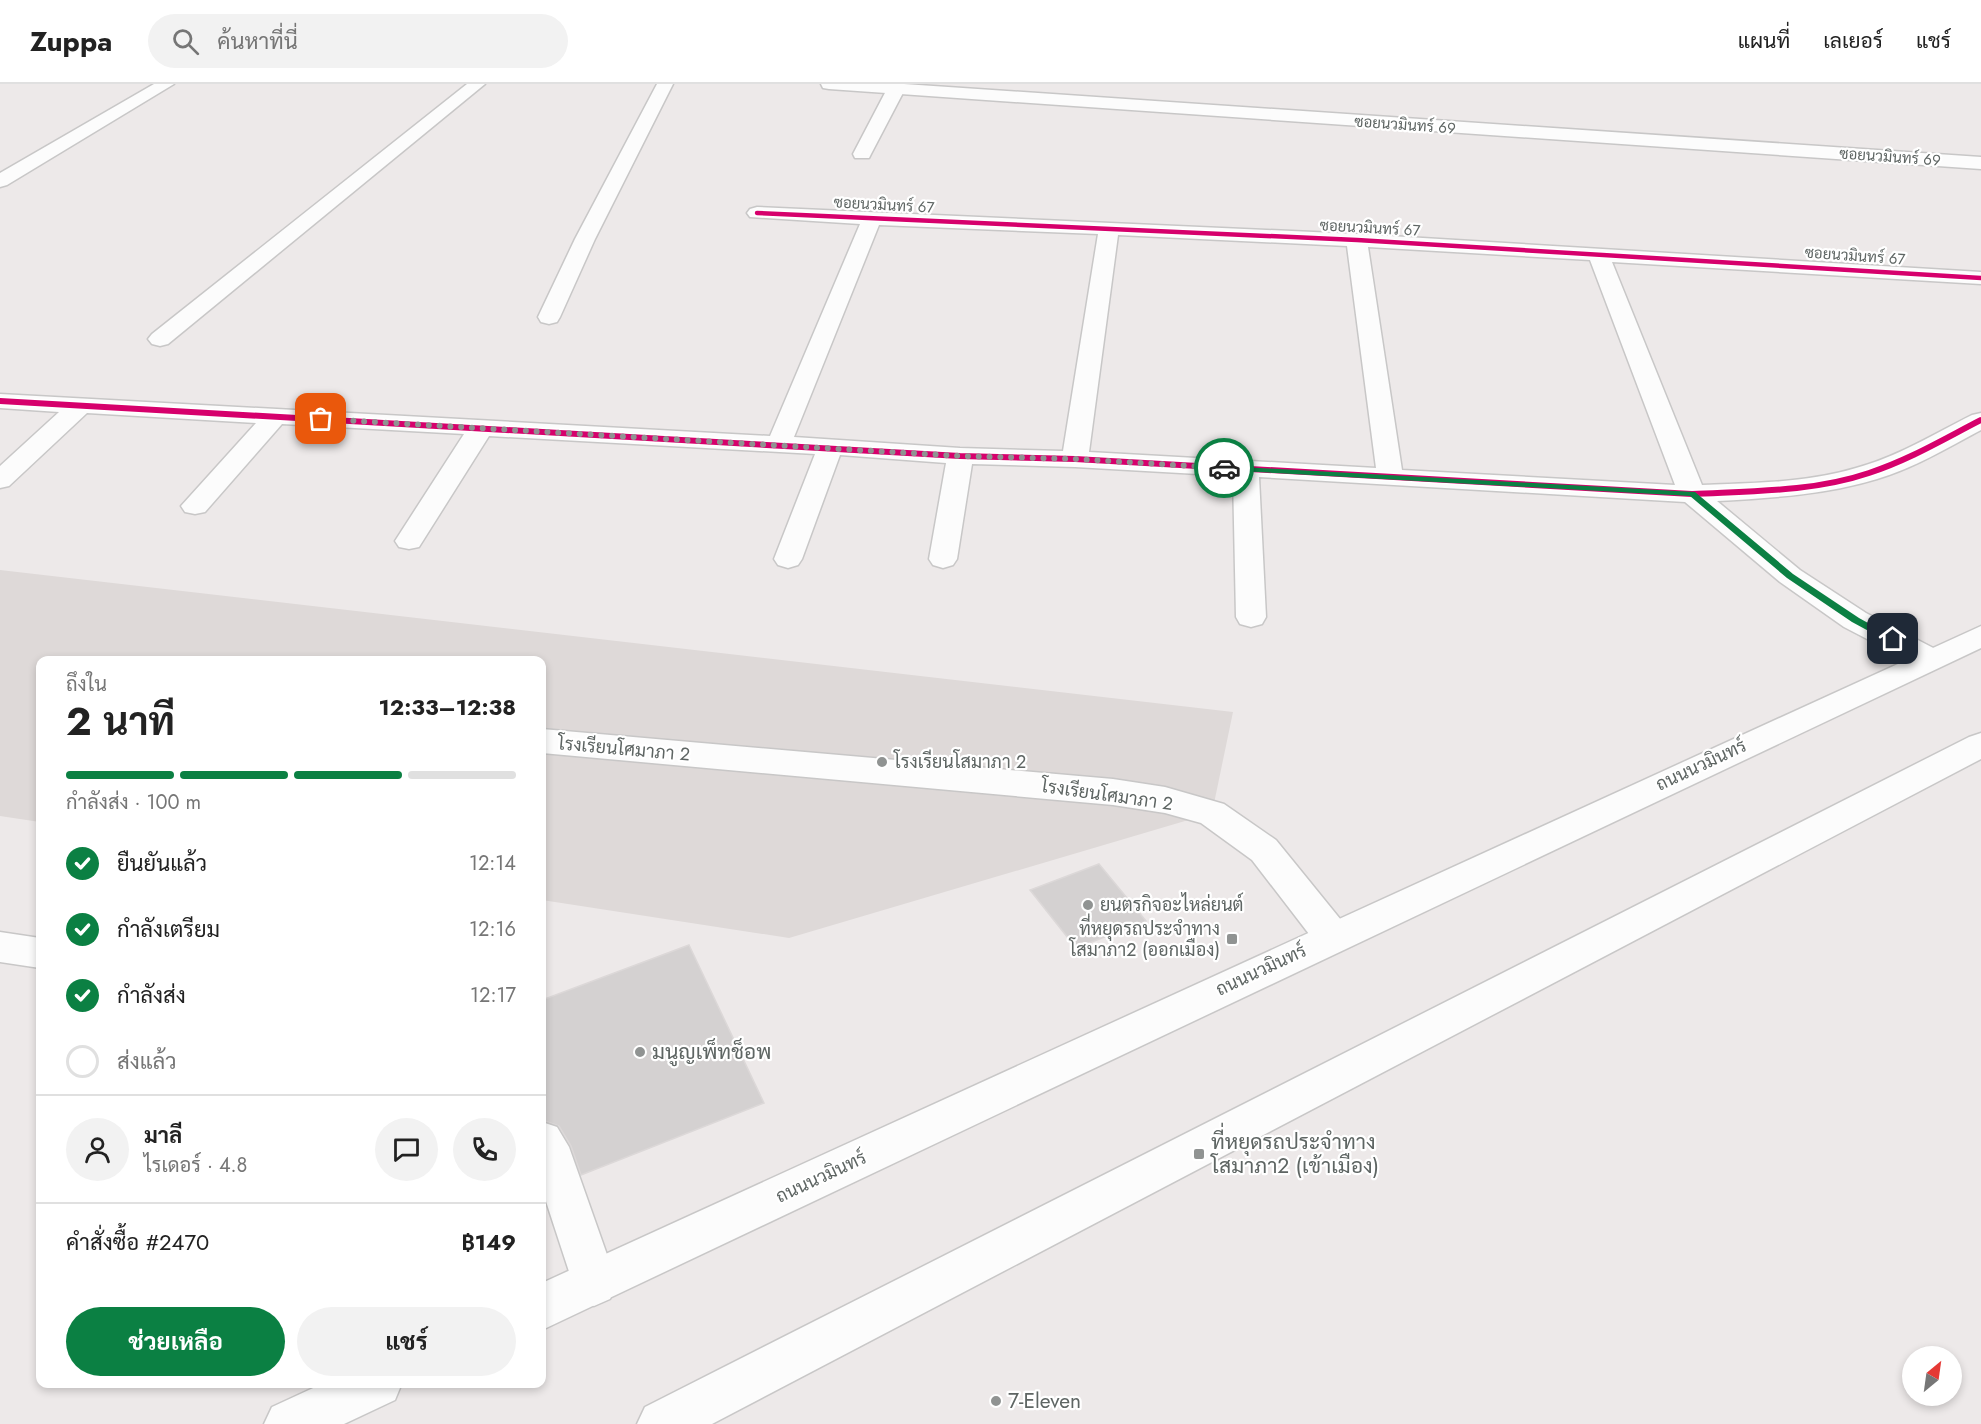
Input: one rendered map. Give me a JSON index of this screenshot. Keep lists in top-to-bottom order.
{
  "streets": {
    "street": [
      "ซอยนวมินทร์ 69",
      "ซอยนวมินทร์ 67",
      "โรงเรียนโศมาภา 2",
      "ถนนนวมินทร์"
    ]
  },
  "crossings": [
    ["โรงเรียนโศมาภา 2", "ถนนนวมินทร์"]
  ],
  "places": {
    "other": [
      "โรงเรียนโสมาภา 2",
      "ยนตรกิจอะไหล่ยนต์",
      "มนูญเพ็ทช็อพ",
      "7-Eleven"
    ],
    "transit": ["ที่หยุดรถประจำทาง โสมาภา2 (ออกเมือง)", "ที่หยุดรถประจำทาง โสมาภา2 (เข้าเมือง)"]
  },
  "north": "top right",
  "page": {
    "header": "Zuppa",
    "search": "ค้นหาที่นี่",
    "nav": ["แผนที่", "เลเยอร์", "แชร์"],
    "heading": ["2 นาที", "ถึงใน", "12:33–12:38"],
    "panel": [
      "มาลี",
      "ไรเดอร์ · 4.8",
      "คำสั่งซื้อ #2470",
      "฿149"
    ],
    "bar": "กำลังส่ง · 100 m",
    "list": [
      ["ยืนยันแล้ว", "12:14"],
      ["กำลังเตรียม", "12:16"],
      ["กำลังส่ง", "12:17"],
      "ส่งแล้ว"
    ],
    "buttons": ["ช่วยเหลือ", "แชร์"]
  }
}
